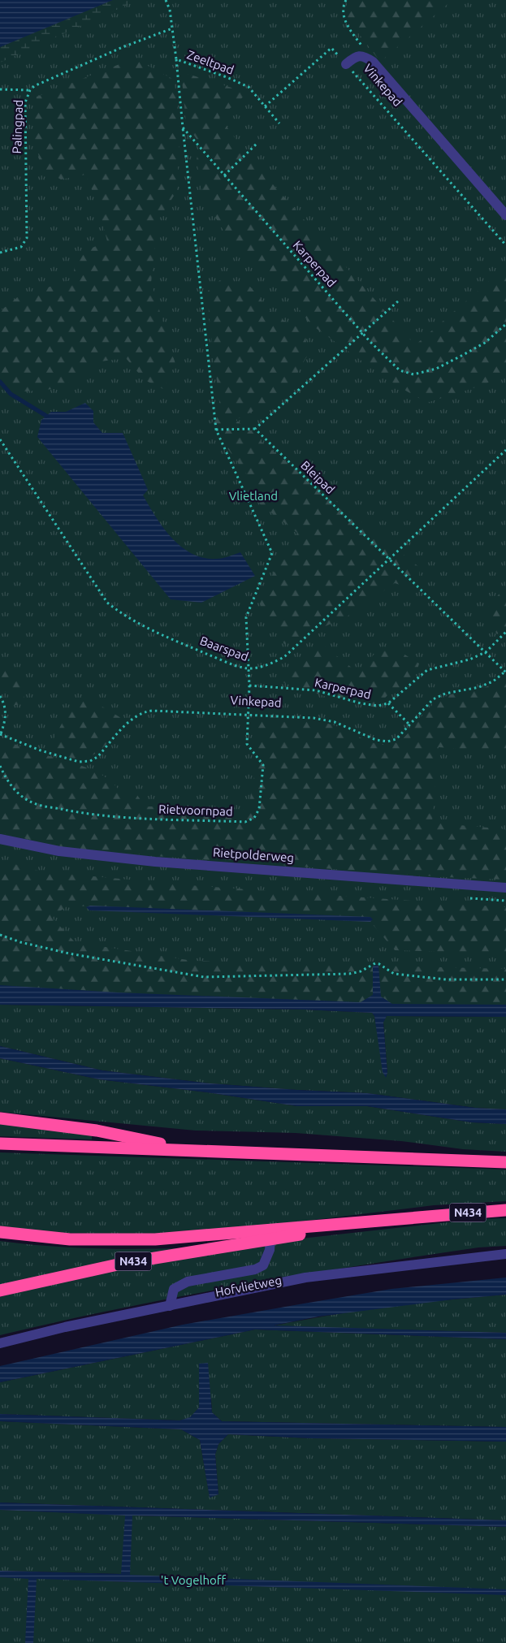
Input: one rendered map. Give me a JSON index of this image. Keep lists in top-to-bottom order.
{
  "streets": {
    "highway": ["N434"],
    "street": ["Vinkepad", "Rietpolderweg", "Hofvlietweg"],
    "path": [
      "Zeeltpad",
      "Palingpad",
      "Karperpad",
      "Bleipad",
      "Baarspad",
      "Rietvoornpad"
    ]
  },
  "crossings": [
    ["Zeeltpad", "Palingpad"],
    ["Vinkepad", "Bleipad"],
    ["Vinkepad", "Rietvoornpad"],
    ["Karperpad", "Rietvoornpad"],
    ["Bleipad", "Baarspad"],
    ["Baarspad", "Rietvoornpad"]
  ],
  "parks": ["Vlietland", "'t Vogelhoff"]
}
